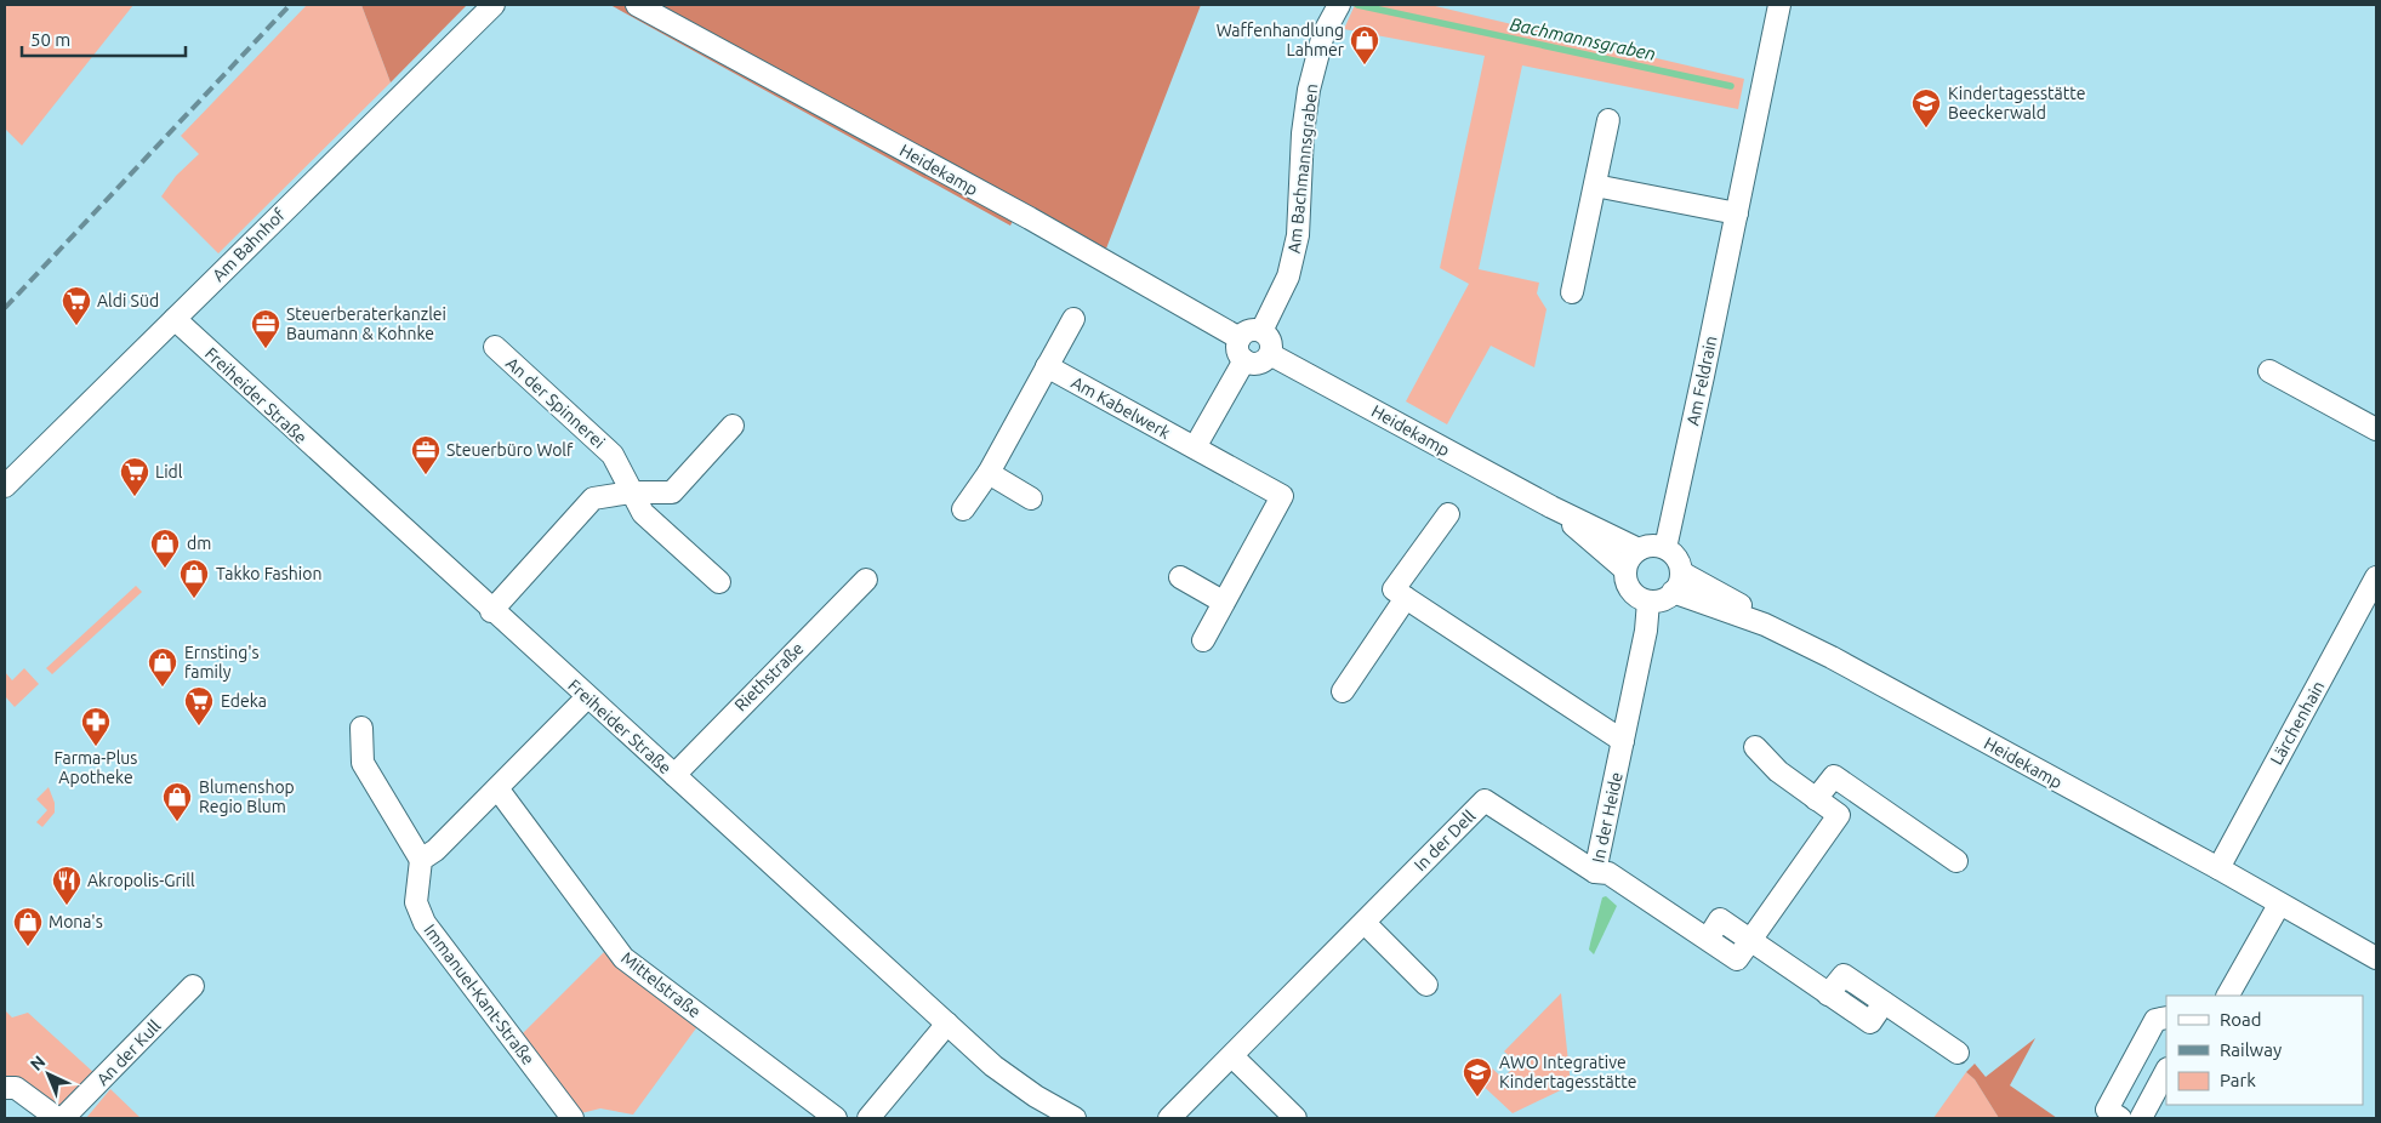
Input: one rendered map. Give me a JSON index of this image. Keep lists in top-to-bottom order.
{
  "streets": {
    "street": [
      "Am Bachmannsgraben",
      "Heidekamp",
      "Am Bahnhof",
      "Am Feldrain",
      "Freiheider Straße",
      "An der Spinnerei",
      "Am Kabelwerk",
      "Riethstraße",
      "Lärchenhain",
      "In der Heide",
      "In der Dell",
      "Mittelstraße",
      "Immanuel-Kant-Straße",
      "An der Kull"
    ]
  },
  "crossings": [
    ["Am Bachmannsgraben", "Heidekamp"],
    ["Heidekamp", "Am Feldrain"],
    ["Heidekamp", "Lärchenhain"],
    ["Heidekamp", "In der Heide"],
    ["Am Bahnhof", "Freiheider Straße"],
    ["Am Feldrain", "In der Heide"],
    ["Freiheider Straße", "Riethstraße"],
    ["In der Heide", "In der Dell"]
  ],
  "water": ["Bachmannsgraben"],
  "places": {
    "shop": [
      "Waffenhandlung Lahmer",
      "dm",
      "Takko Fashion",
      "Ernsting's family",
      "Blumenshop Regio Blum",
      "Mona's"
    ],
    "school or university": ["Kindertagesstätte Beeckerwald", "AWO Integrative Kindertagesstätte"],
    "supermarket": ["Aldi Süd", "Lidl", "Edeka"],
    "office": ["Steuerberaterkanzlei Baumann & Kohnke", "Steuerbüro Wolf"],
    "pharmacy": ["Farma-Plus Apotheke"],
    "restaurant": ["Akropolis-Grill"]
  },
  "legend": ["Road", "Railway", "Park"],
  "scale_bar": "50 m",
  "north": "top left"
}
